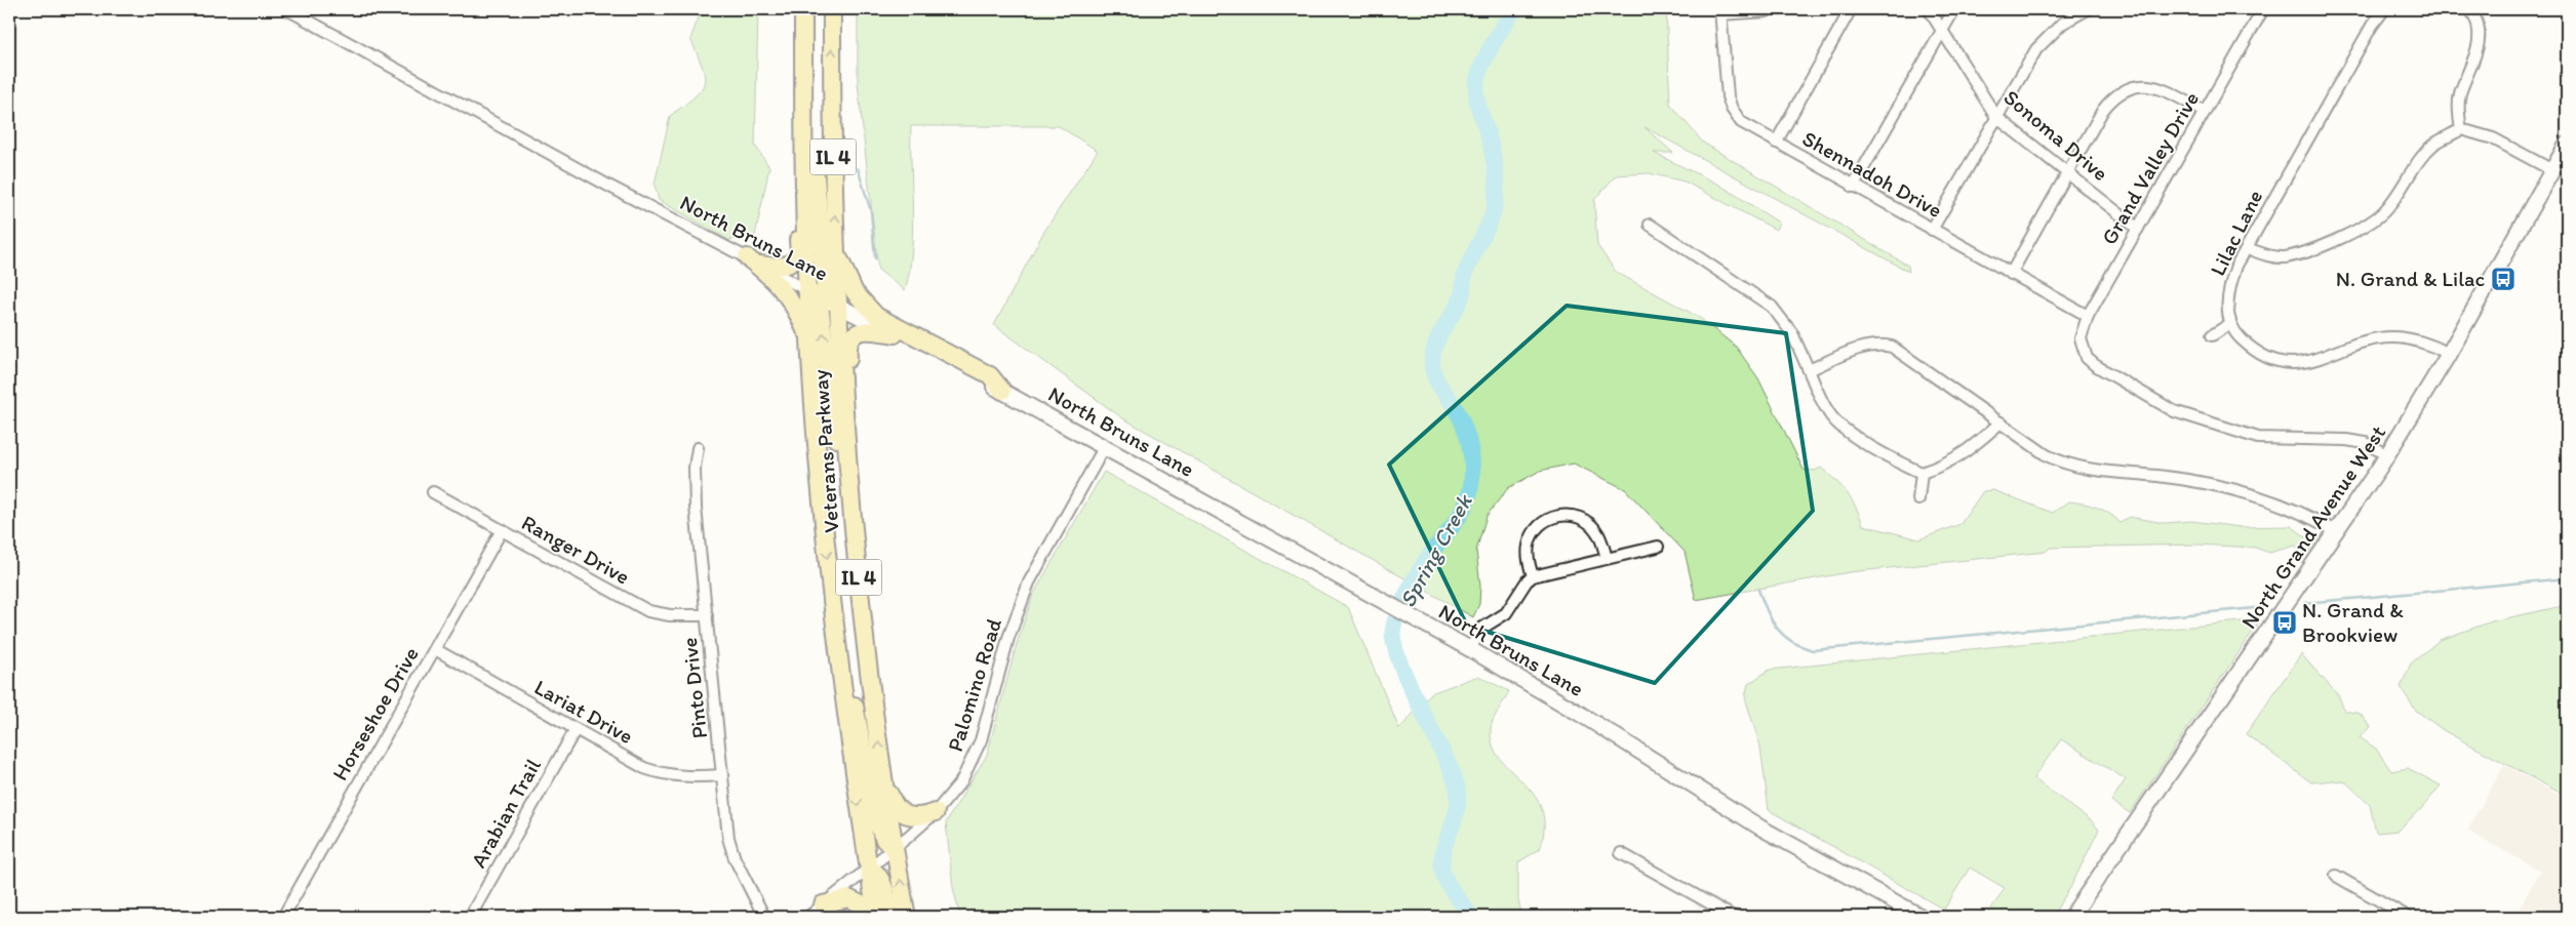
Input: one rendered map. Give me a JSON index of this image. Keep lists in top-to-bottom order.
{
  "streets": {
    "highway": ["IL 4", "Veterans Parkway"],
    "main road": ["North Bruns Lane", "North Grand Avenue West"],
    "street": [
      "Sonoma Drive",
      "Grand Valley Drive",
      "Shennadoh Drive",
      "Lilac Lane",
      "Ranger Drive",
      "Palomino Road",
      "Pinto Drive",
      "Lariat Drive",
      "Horseshoe Drive",
      "Arabian Trail"
    ]
  },
  "crossings": [
    ["Sonoma Drive", "Grand Valley Drive"],
    ["Grand Valley Drive", "Shennadoh Drive"],
    ["Grand Valley Drive", "North Grand Avenue West"],
    ["North Bruns Lane", "Veterans Parkway"],
    ["North Bruns Lane", "Palomino Road"],
    ["Veterans Parkway", "Palomino Road"],
    ["Ranger Drive", "Pinto Drive"],
    ["Ranger Drive", "Horseshoe Drive"],
    ["Pinto Drive", "Lariat Drive"],
    ["Lariat Drive", "Horseshoe Drive"],
    ["Lariat Drive", "Arabian Trail"]
  ],
  "water": ["Spring Creek"],
  "places": {
    "bus stop": ["N. Grand & Lilac", "N. Grand & Brookview"]
  }
}
